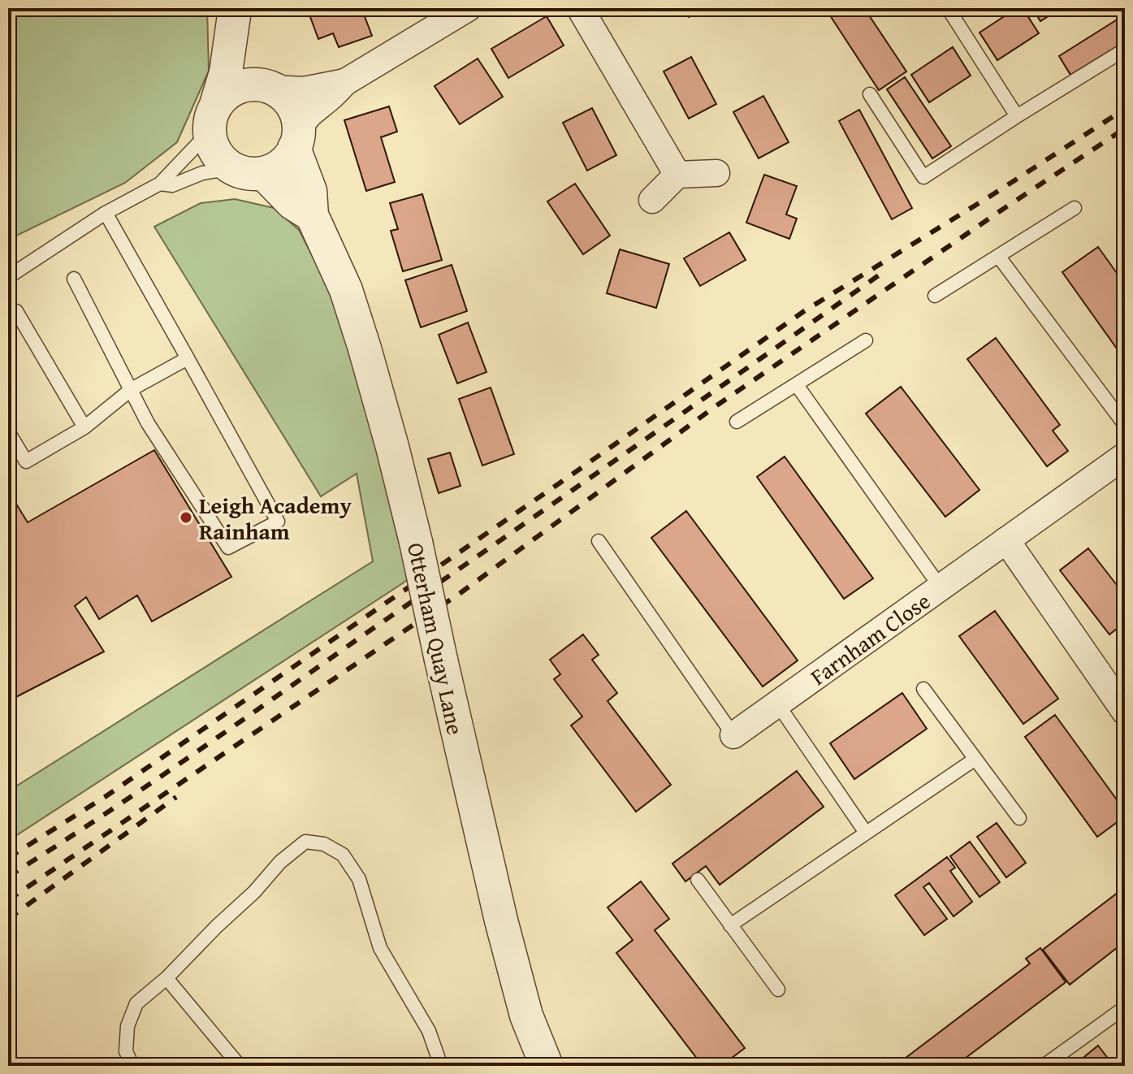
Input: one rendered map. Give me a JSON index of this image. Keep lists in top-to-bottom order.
{
  "streets": {
    "street": ["Farnham Close", "Otterham Quay Lane"]
  },
  "places": ["Leigh Academy Rainham"]
}
